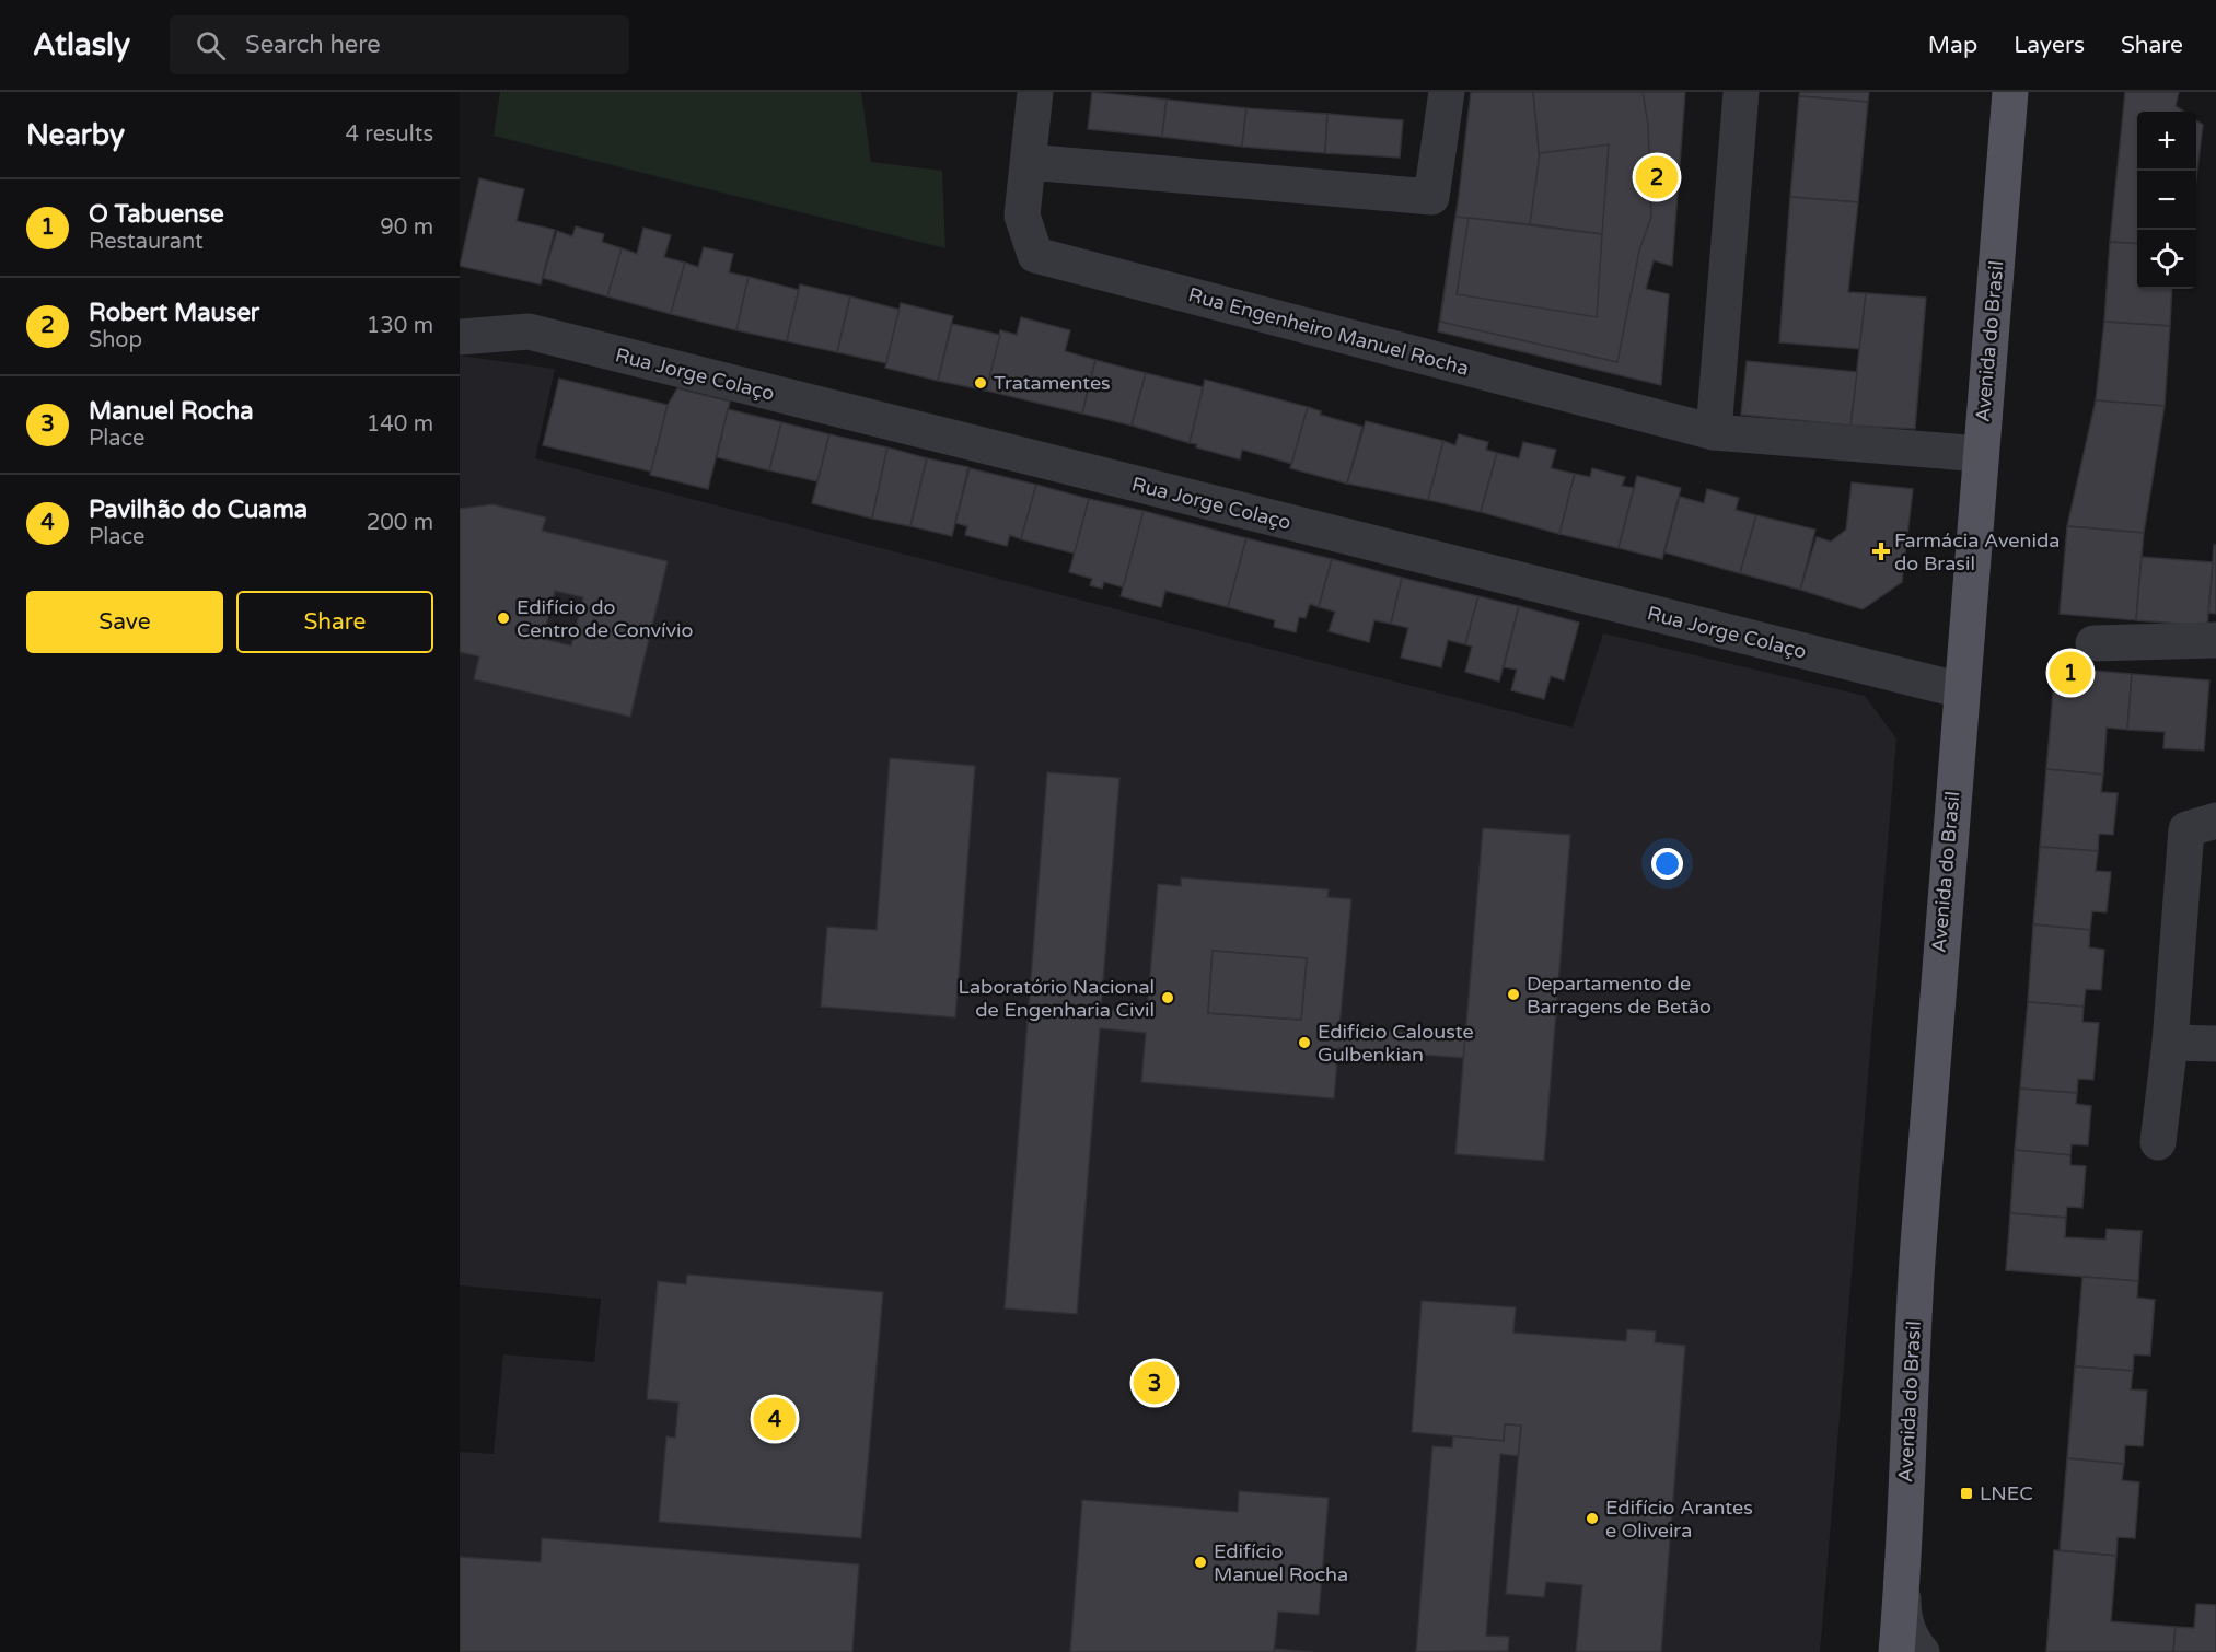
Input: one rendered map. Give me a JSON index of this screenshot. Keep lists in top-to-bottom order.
{
  "streets": {
    "main road": ["Avenida do Brasil"],
    "street": ["Rua Engenheiro Manuel Rocha", "Rua Jorge Colaço"]
  },
  "crossings": [
    ["Rua Engenheiro Manuel Rocha", "Avenida do Brasil"],
    ["Avenida do Brasil", "Rua Jorge Colaço"]
  ],
  "places": {
    "other": [
      "Tratamentes",
      "Edifício do Centro de Convívio",
      "Departamento de Barragens de Betão",
      "Laboratório Nacional de Engenharia Civil",
      "Edifício Calouste Gulbenkian",
      "Edifício Arantes e Oliveira",
      "Edifício Manuel Rocha"
    ],
    "health": ["Farmácia Avenida do Brasil"],
    "transit": ["LNEC"]
  },
  "page": {
    "header": "Atlasly",
    "search": "Search here",
    "nav": ["Map", "Layers", "Share"],
    "heading": ["Nearby", "4 results"],
    "map_buttons": ["+", "−"],
    "pins": [
      "2",
      "1",
      "3",
      "4"
    ],
    "list": [
      {
        "mark": "1",
        "name": "O Tabuense",
        "note": "Restaurant",
        "value": "90 m"
      },
      {
        "mark": "2",
        "name": "Robert Mauser",
        "note": "Shop",
        "value": "130 m"
      },
      {
        "mark": "3",
        "name": "Manuel Rocha",
        "note": "Place",
        "value": "140 m"
      },
      {
        "mark": "4",
        "name": "Pavilhão do Cuama",
        "note": "Place",
        "value": "200 m"
      }
    ],
    "buttons": ["Save", "Share"]
  }
}
